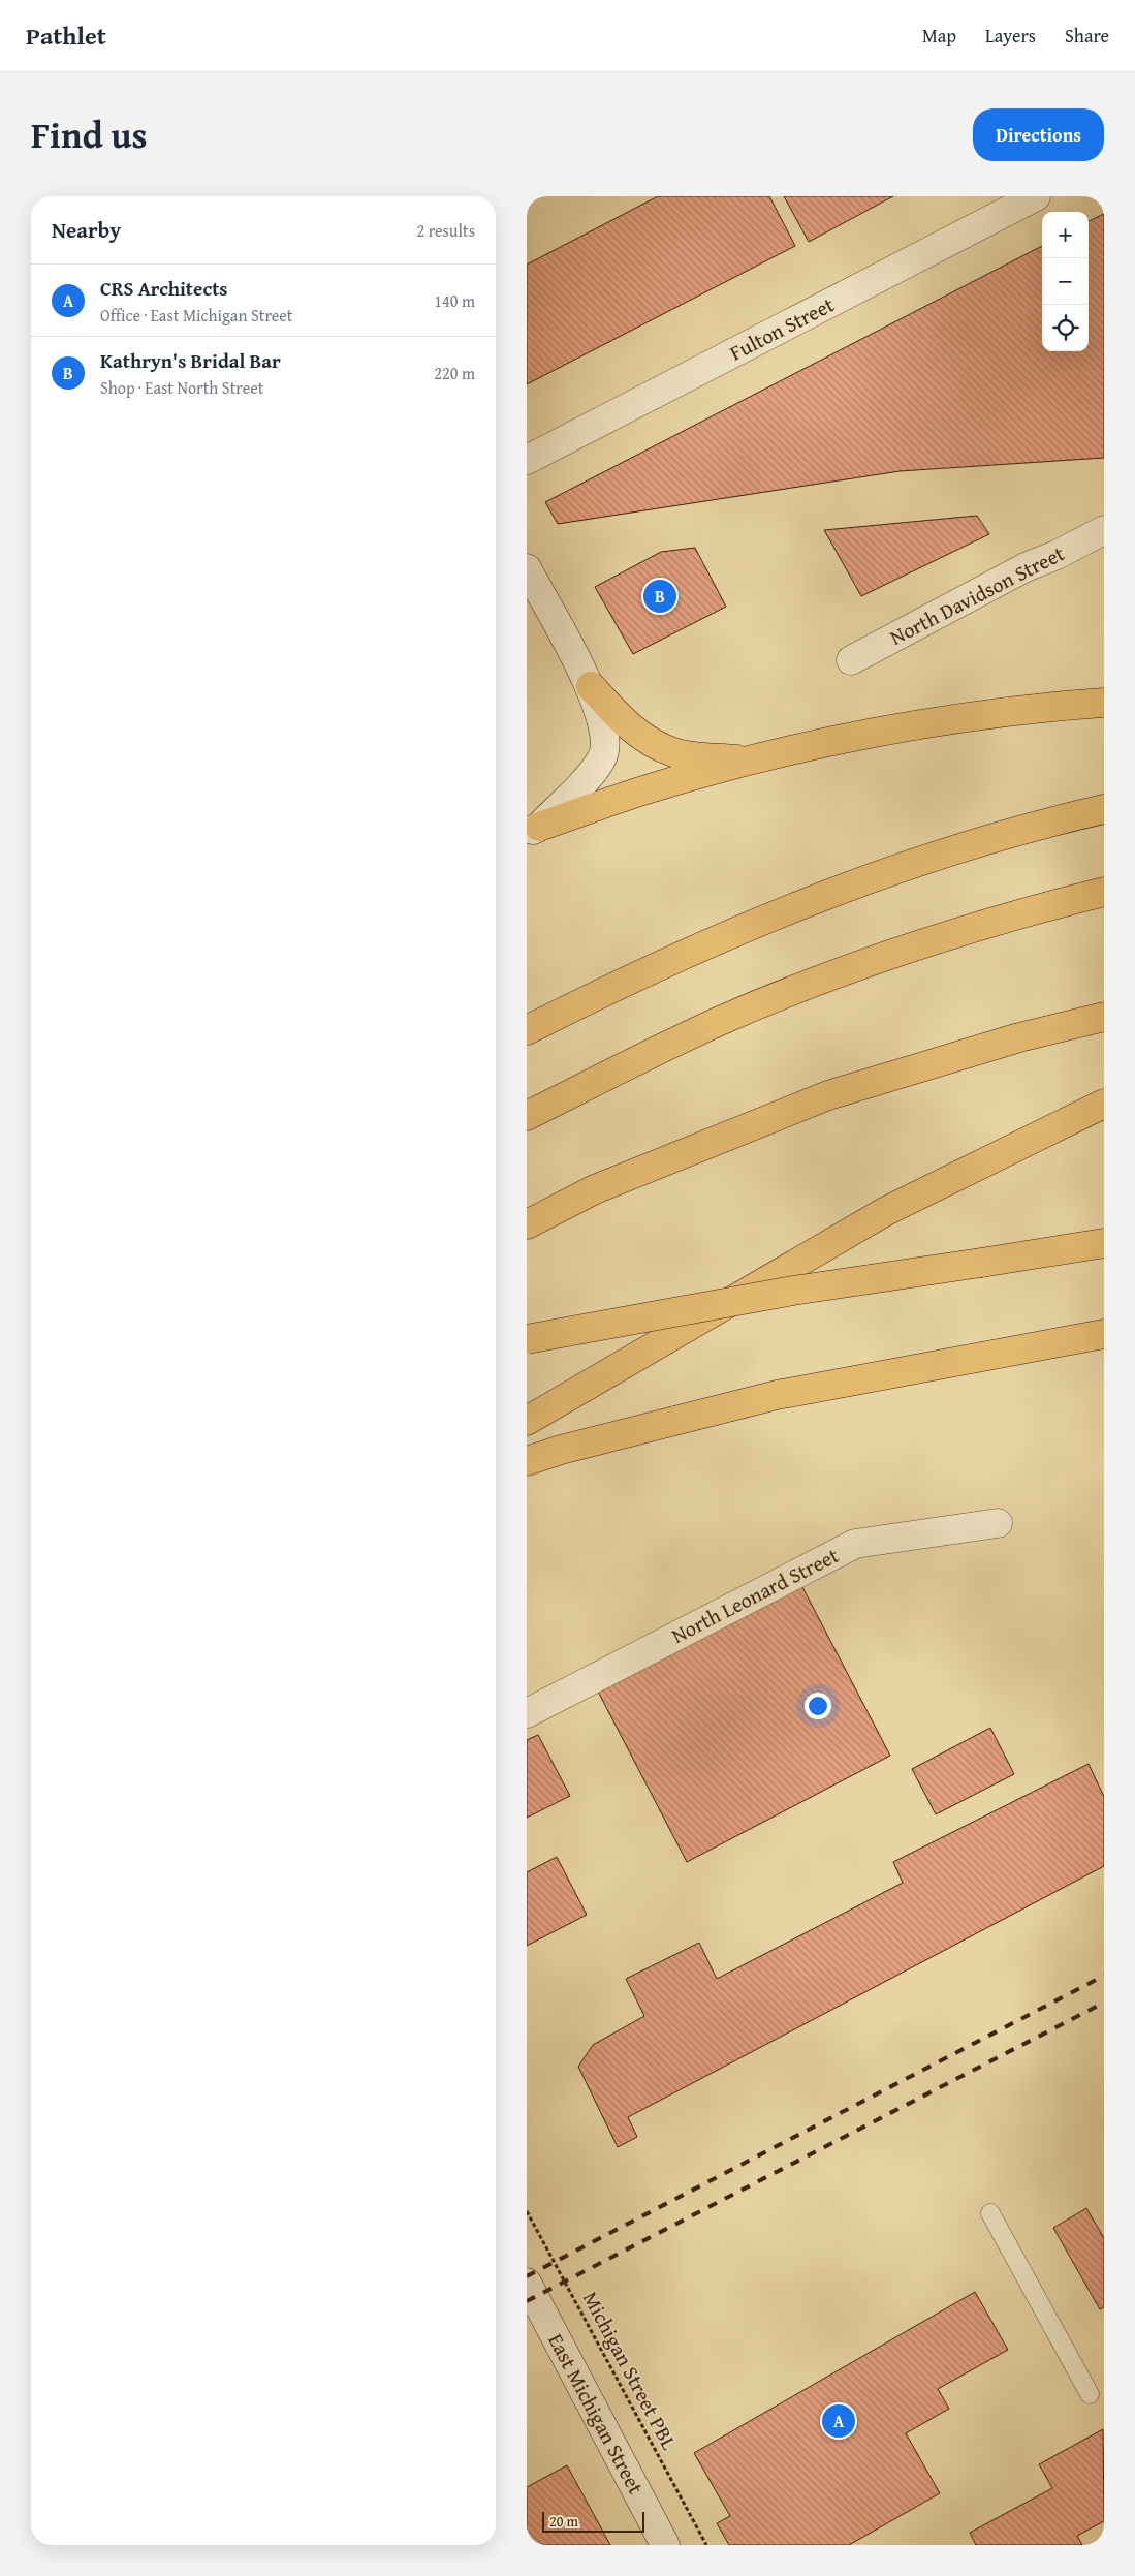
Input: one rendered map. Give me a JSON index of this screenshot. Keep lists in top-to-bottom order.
{
  "streets": {
    "street": [
      "Fulton Street",
      "North Davidson Street",
      "North Leonard Street",
      "East Michigan Street"
    ],
    "path": ["Michigan Street PBL"]
  },
  "scale_bar": "20 m",
  "page": {
    "header": "Pathlet",
    "nav": ["Map", "Layers", "Share"],
    "title": "Find us",
    "buttons": "Directions",
    "heading": ["Nearby", "2 results"],
    "map_buttons": ["+", "−"],
    "list": [
      {
        "mark": "A",
        "name": "CRS Architects",
        "note": "Office · East Michigan Street",
        "value": "140 m"
      },
      {
        "mark": "B",
        "name": "Kathryn's Bridal Bar",
        "note": "Shop · East North Street",
        "value": "220 m"
      }
    ],
    "pins": ["B", "A"],
    "scale": "20 m"
  }
}
